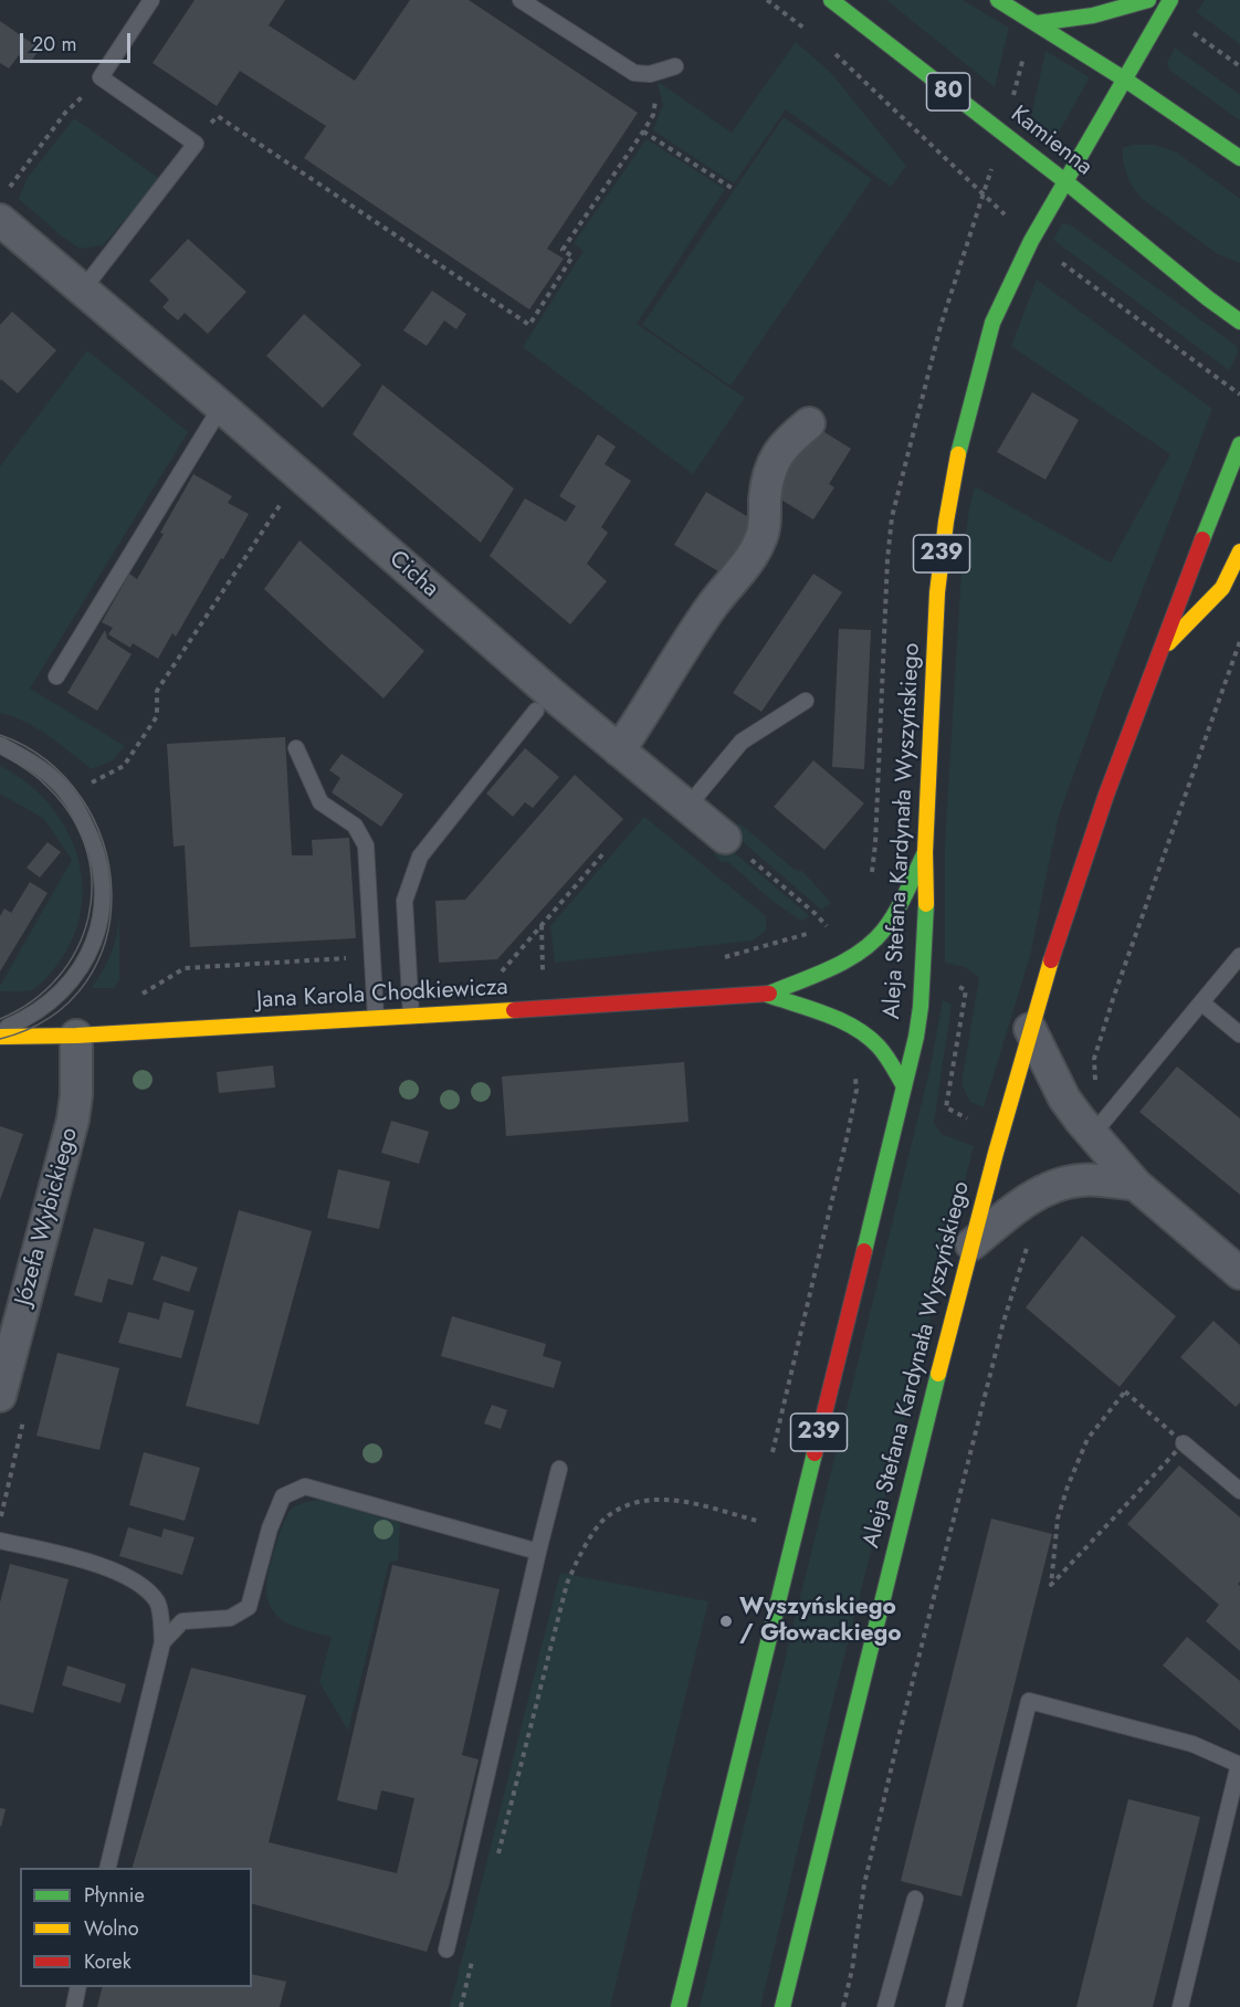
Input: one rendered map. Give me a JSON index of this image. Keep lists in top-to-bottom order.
{
  "streets": {
    "main road": [
      "80",
      "Kamienna",
      "239",
      "Aleja Stefana Kardynała Wyszyńskiego",
      "Jana Karola Chodkiewicza"
    ],
    "street": ["Cicha", "Józefa Wybickiego"]
  },
  "crossings": [
    ["Kamienna", "Aleja Stefana Kardynała Wyszyńskiego"],
    ["Aleja Stefana Kardynała Wyszyńskiego", "Jana Karola Chodkiewicza"],
    ["Jana Karola Chodkiewicza", "Józefa Wybickiego"]
  ],
  "places": ["Wyszyńskiego / Głowackiego"],
  "legend": ["Płynnie", "Wolno", "Korek"],
  "scale_bar": "20 m"
}
